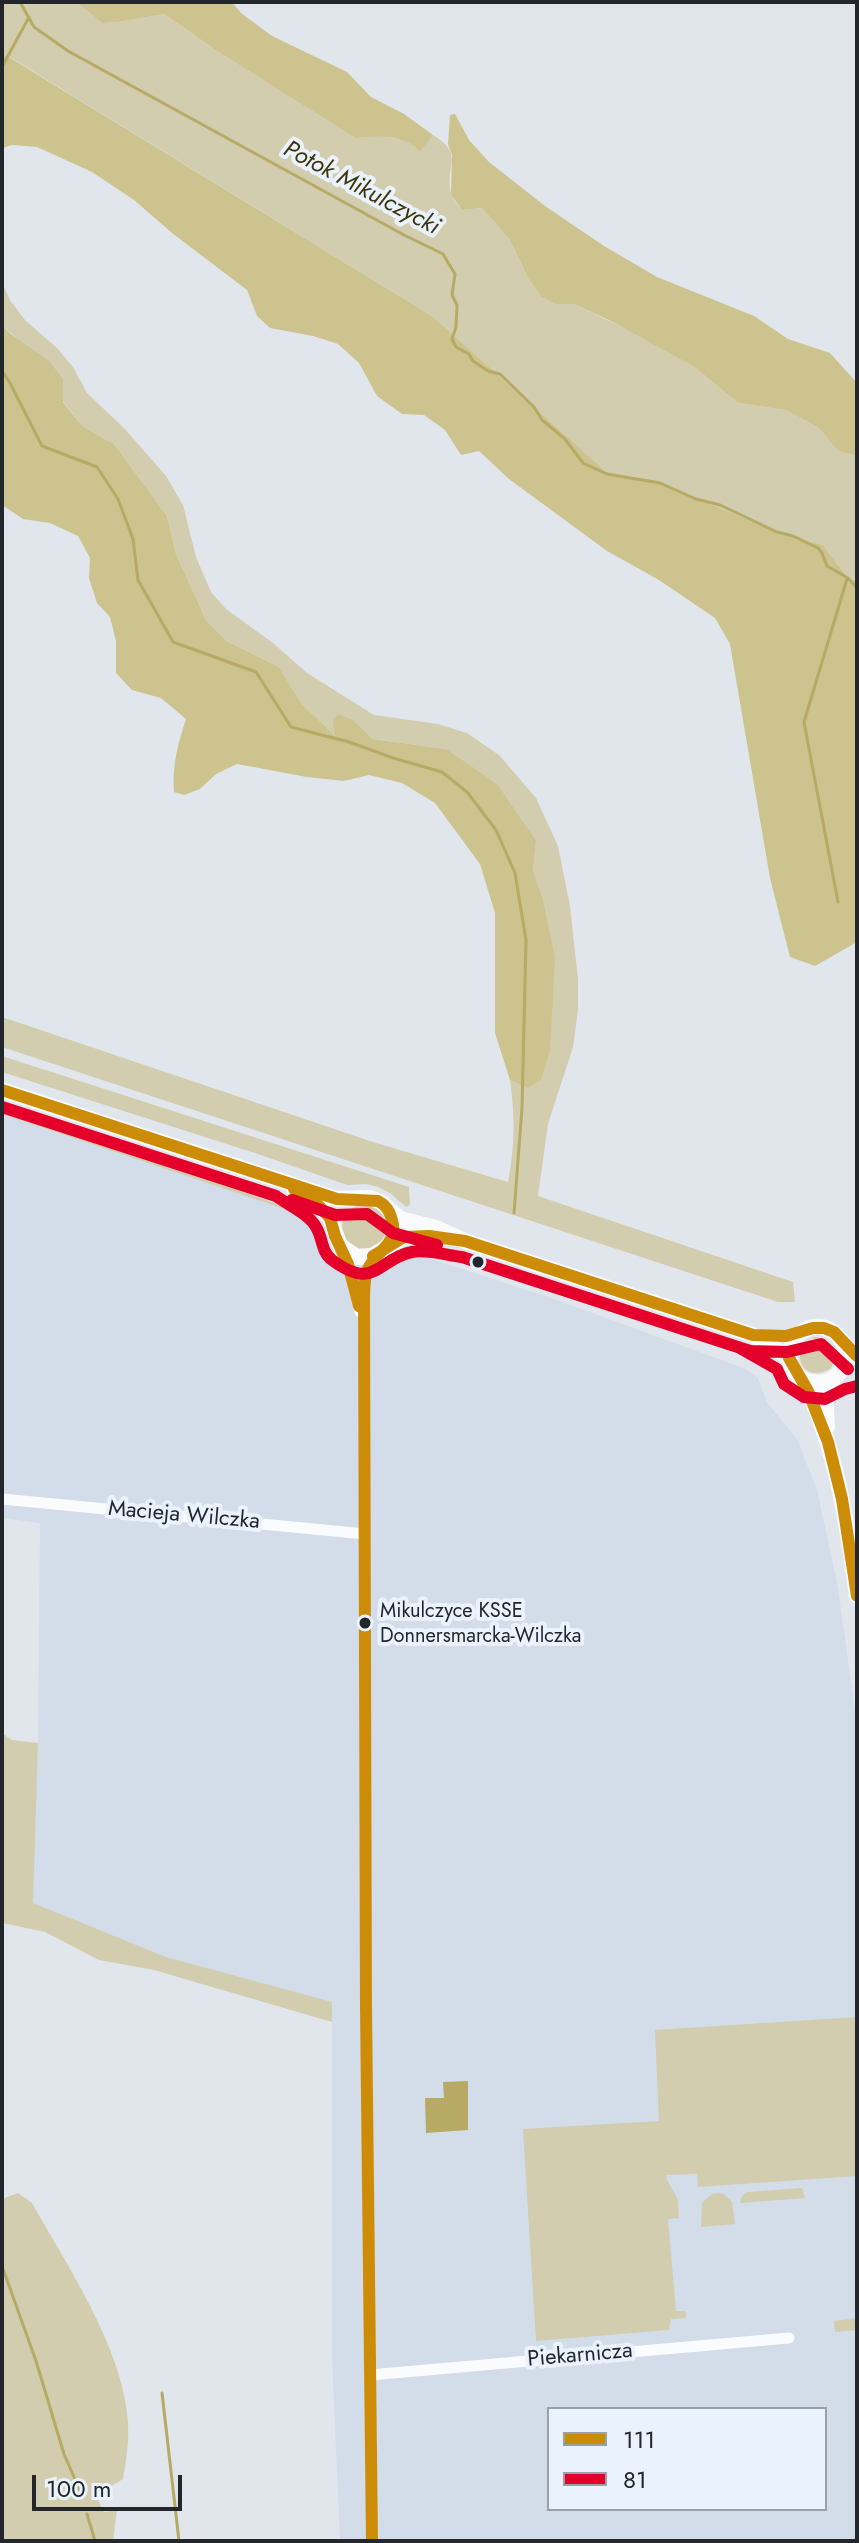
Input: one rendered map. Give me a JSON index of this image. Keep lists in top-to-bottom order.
{
  "streets": {
    "street": ["Macieja Wilczka", "Piekarnicza"]
  },
  "water": ["Potok Mikulczycki"],
  "places": ["Mikulczyce KSSE Donnersmarcka-Wilczka"],
  "lines": ["transit line 111", "transit line 81"],
  "legend": ["111", "81"],
  "scale_bar": "100 m"
}
